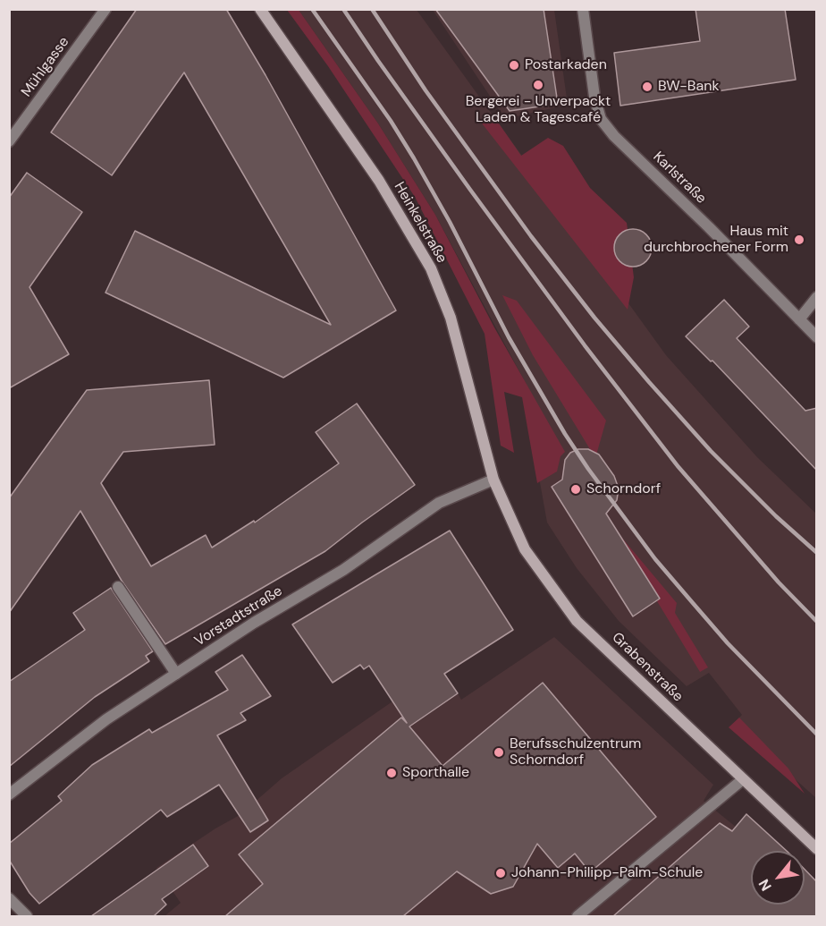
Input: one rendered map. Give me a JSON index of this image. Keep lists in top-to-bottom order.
{
  "streets": {
    "street": [
      "Mühlgasse",
      "Karlstraße",
      "Heinkelstraße",
      "Vorstadtstraße",
      "Grabenstraße"
    ]
  },
  "crossings": [
    ["Heinkelstraße", "Vorstadtstraße"],
    ["Heinkelstraße", "Grabenstraße"],
    ["Vorstadtstraße", "Grabenstraße"]
  ],
  "places": [
    "Postarkaden",
    "Bergerei - Unverpackt Laden & Tagescafé",
    "BW-Bank",
    "Haus mit durchbrochener Form",
    "Schorndorf",
    "Berufsschulzentrum Schorndorf",
    "Sporthalle",
    "Johann-Philipp-Palm-Schule"
  ],
  "north": "bottom left"
}
